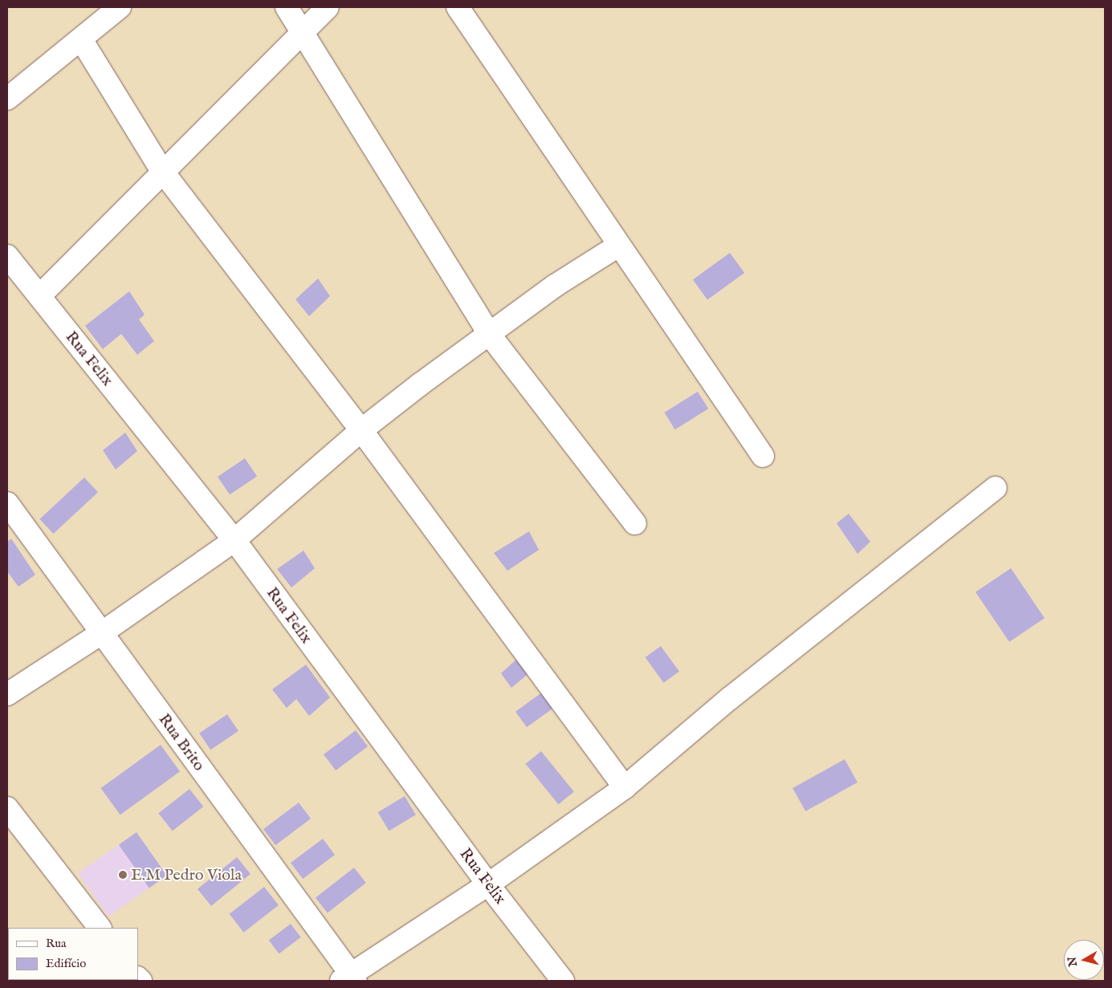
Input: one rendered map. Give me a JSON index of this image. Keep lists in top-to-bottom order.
{
  "streets": {
    "street": ["Rua Felix", "Rua Brito"]
  },
  "places": ["E.M Pedro Viola"],
  "legend": ["Rua", "Edifício"],
  "north": "left"
}
